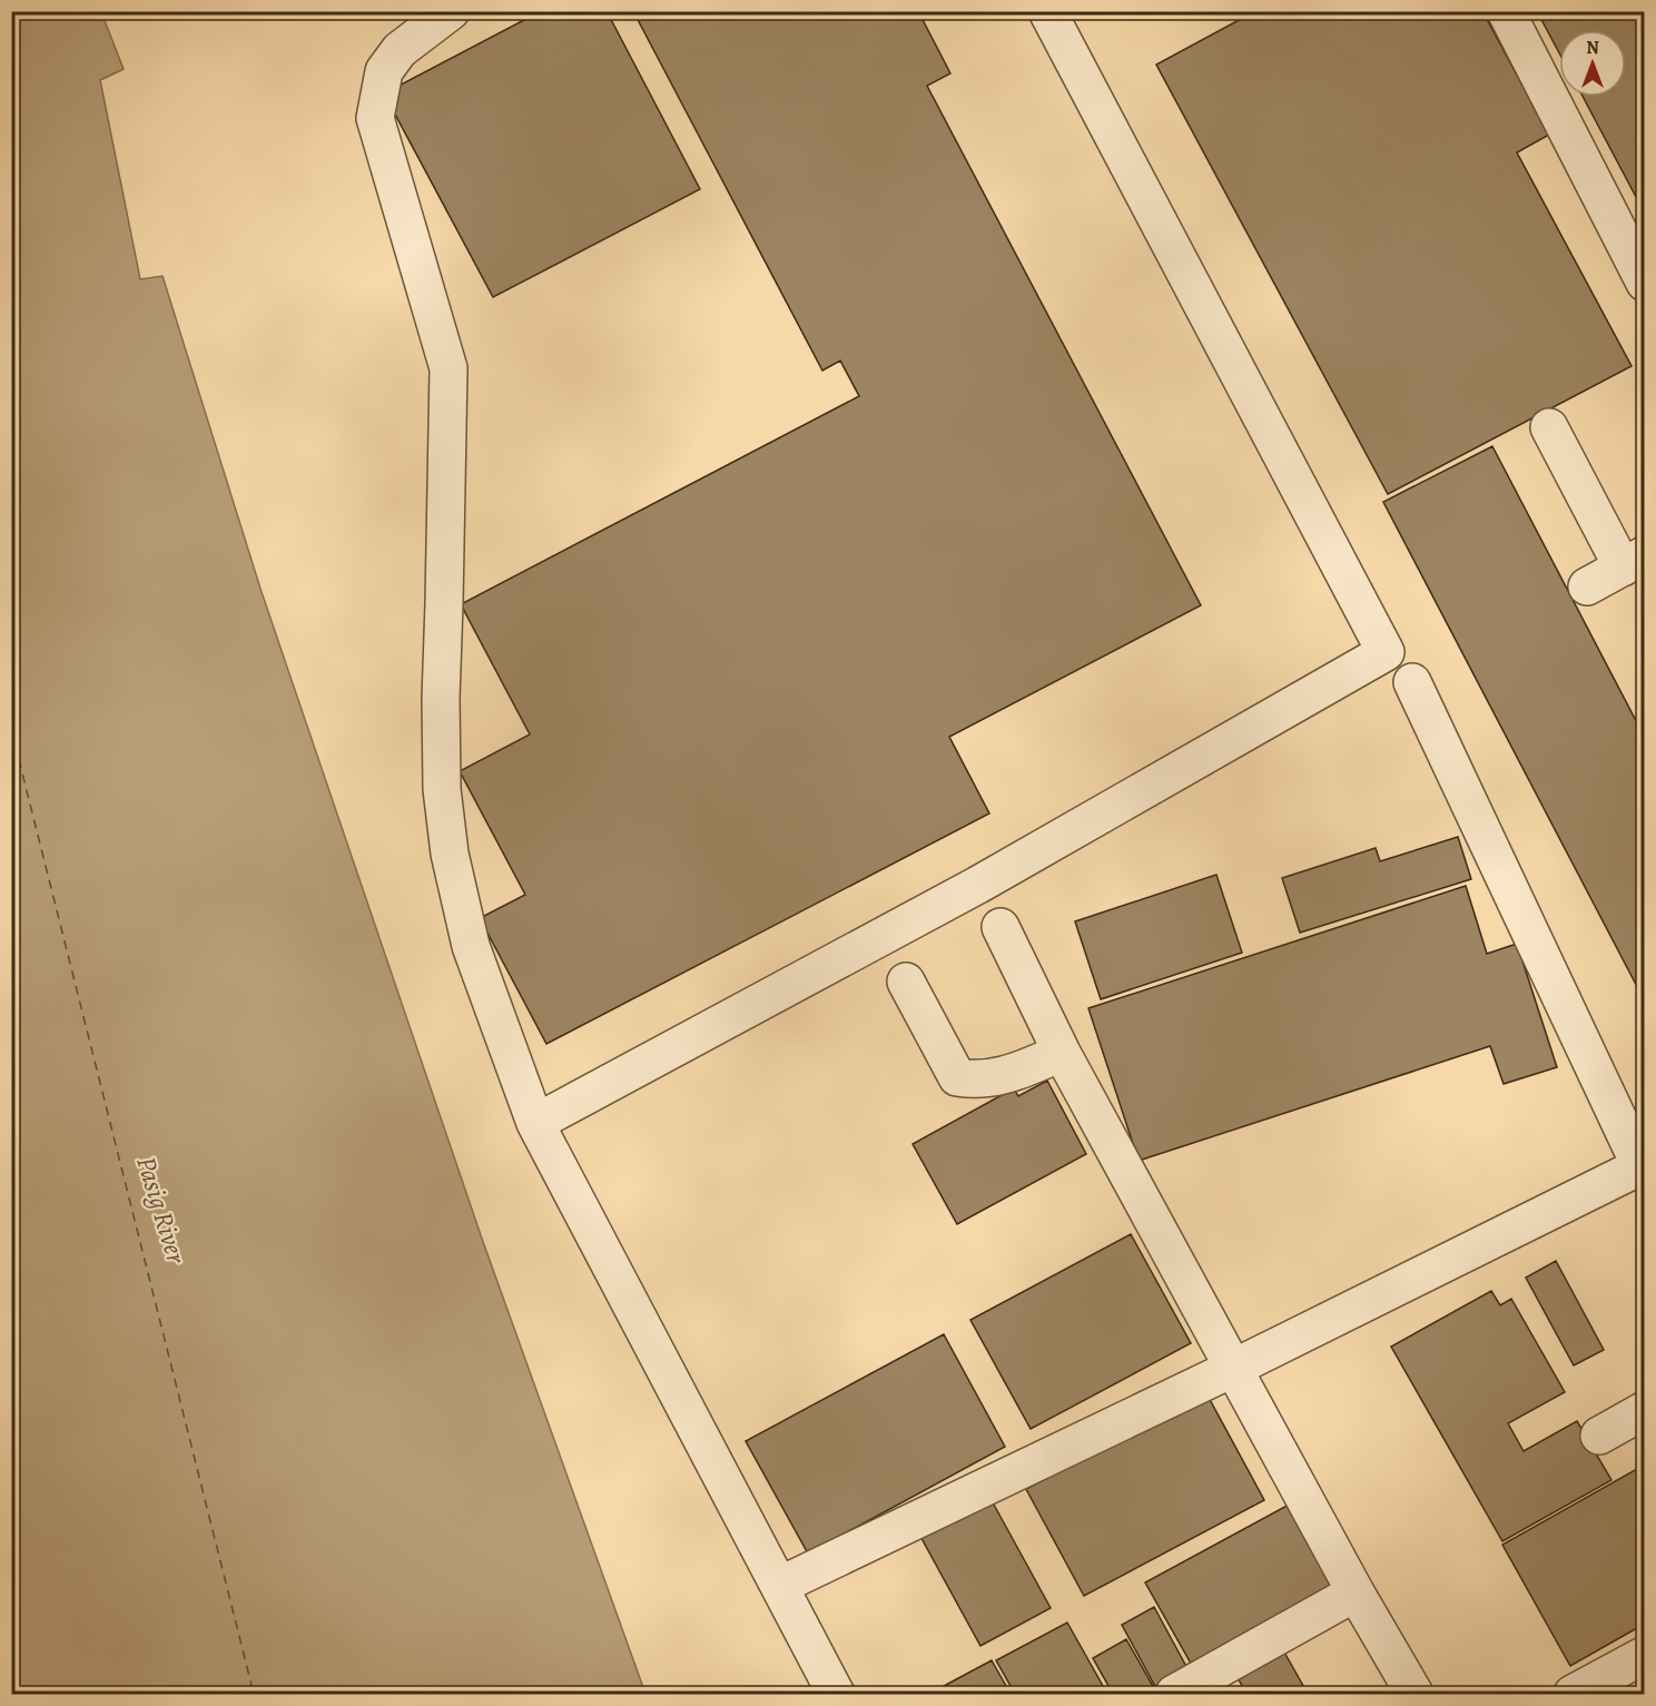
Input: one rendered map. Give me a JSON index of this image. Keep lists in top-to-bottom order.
{
  "water": ["Pasig River"],
  "north": "top"
}
